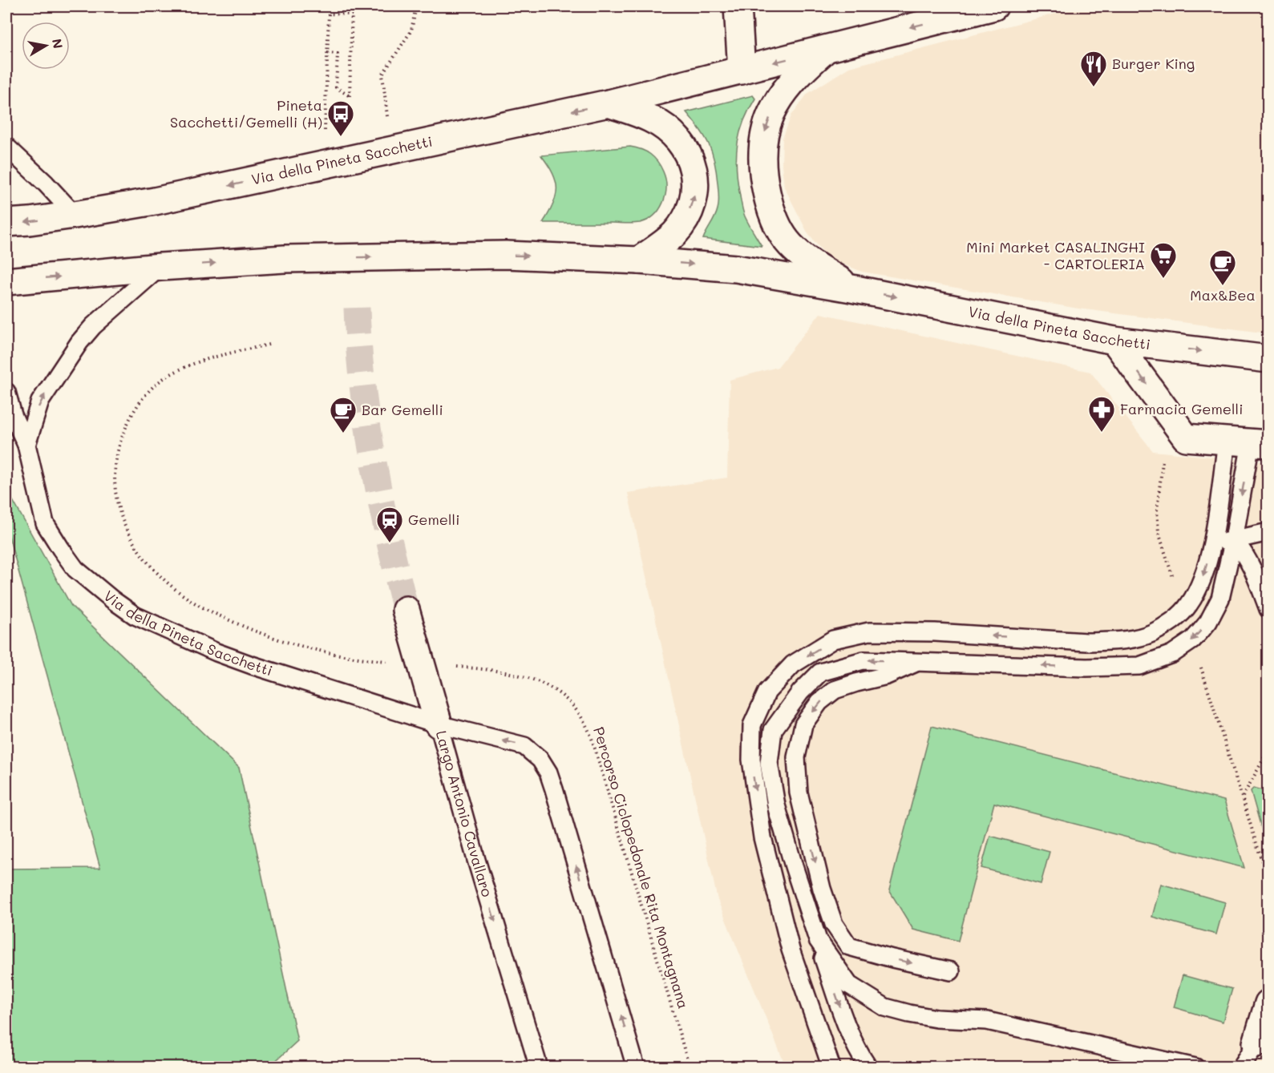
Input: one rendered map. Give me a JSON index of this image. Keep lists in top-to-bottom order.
{
  "streets": {
    "main road": ["Via della Pineta Sacchetti"],
    "lane": ["Largo Antonio Cavallaro"],
    "path": ["Percorso Ciclopedonale Rita Montagnana"]
  },
  "crossings": [
    ["Via della Pineta Sacchetti", "Largo Antonio Cavallaro"]
  ],
  "places": {
    "restaurant": ["Burger King"],
    "bus stop": ["Pineta Sacchetti/Gemelli (H)"],
    "supermarket": ["Mini Market CASALINGHI - CARTOLERIA"],
    "cafe": ["Max&Bea", "Bar Gemelli"],
    "pharmacy": ["Farmacia Gemelli"],
    "station": ["Gemelli"]
  },
  "north": "right"
}
